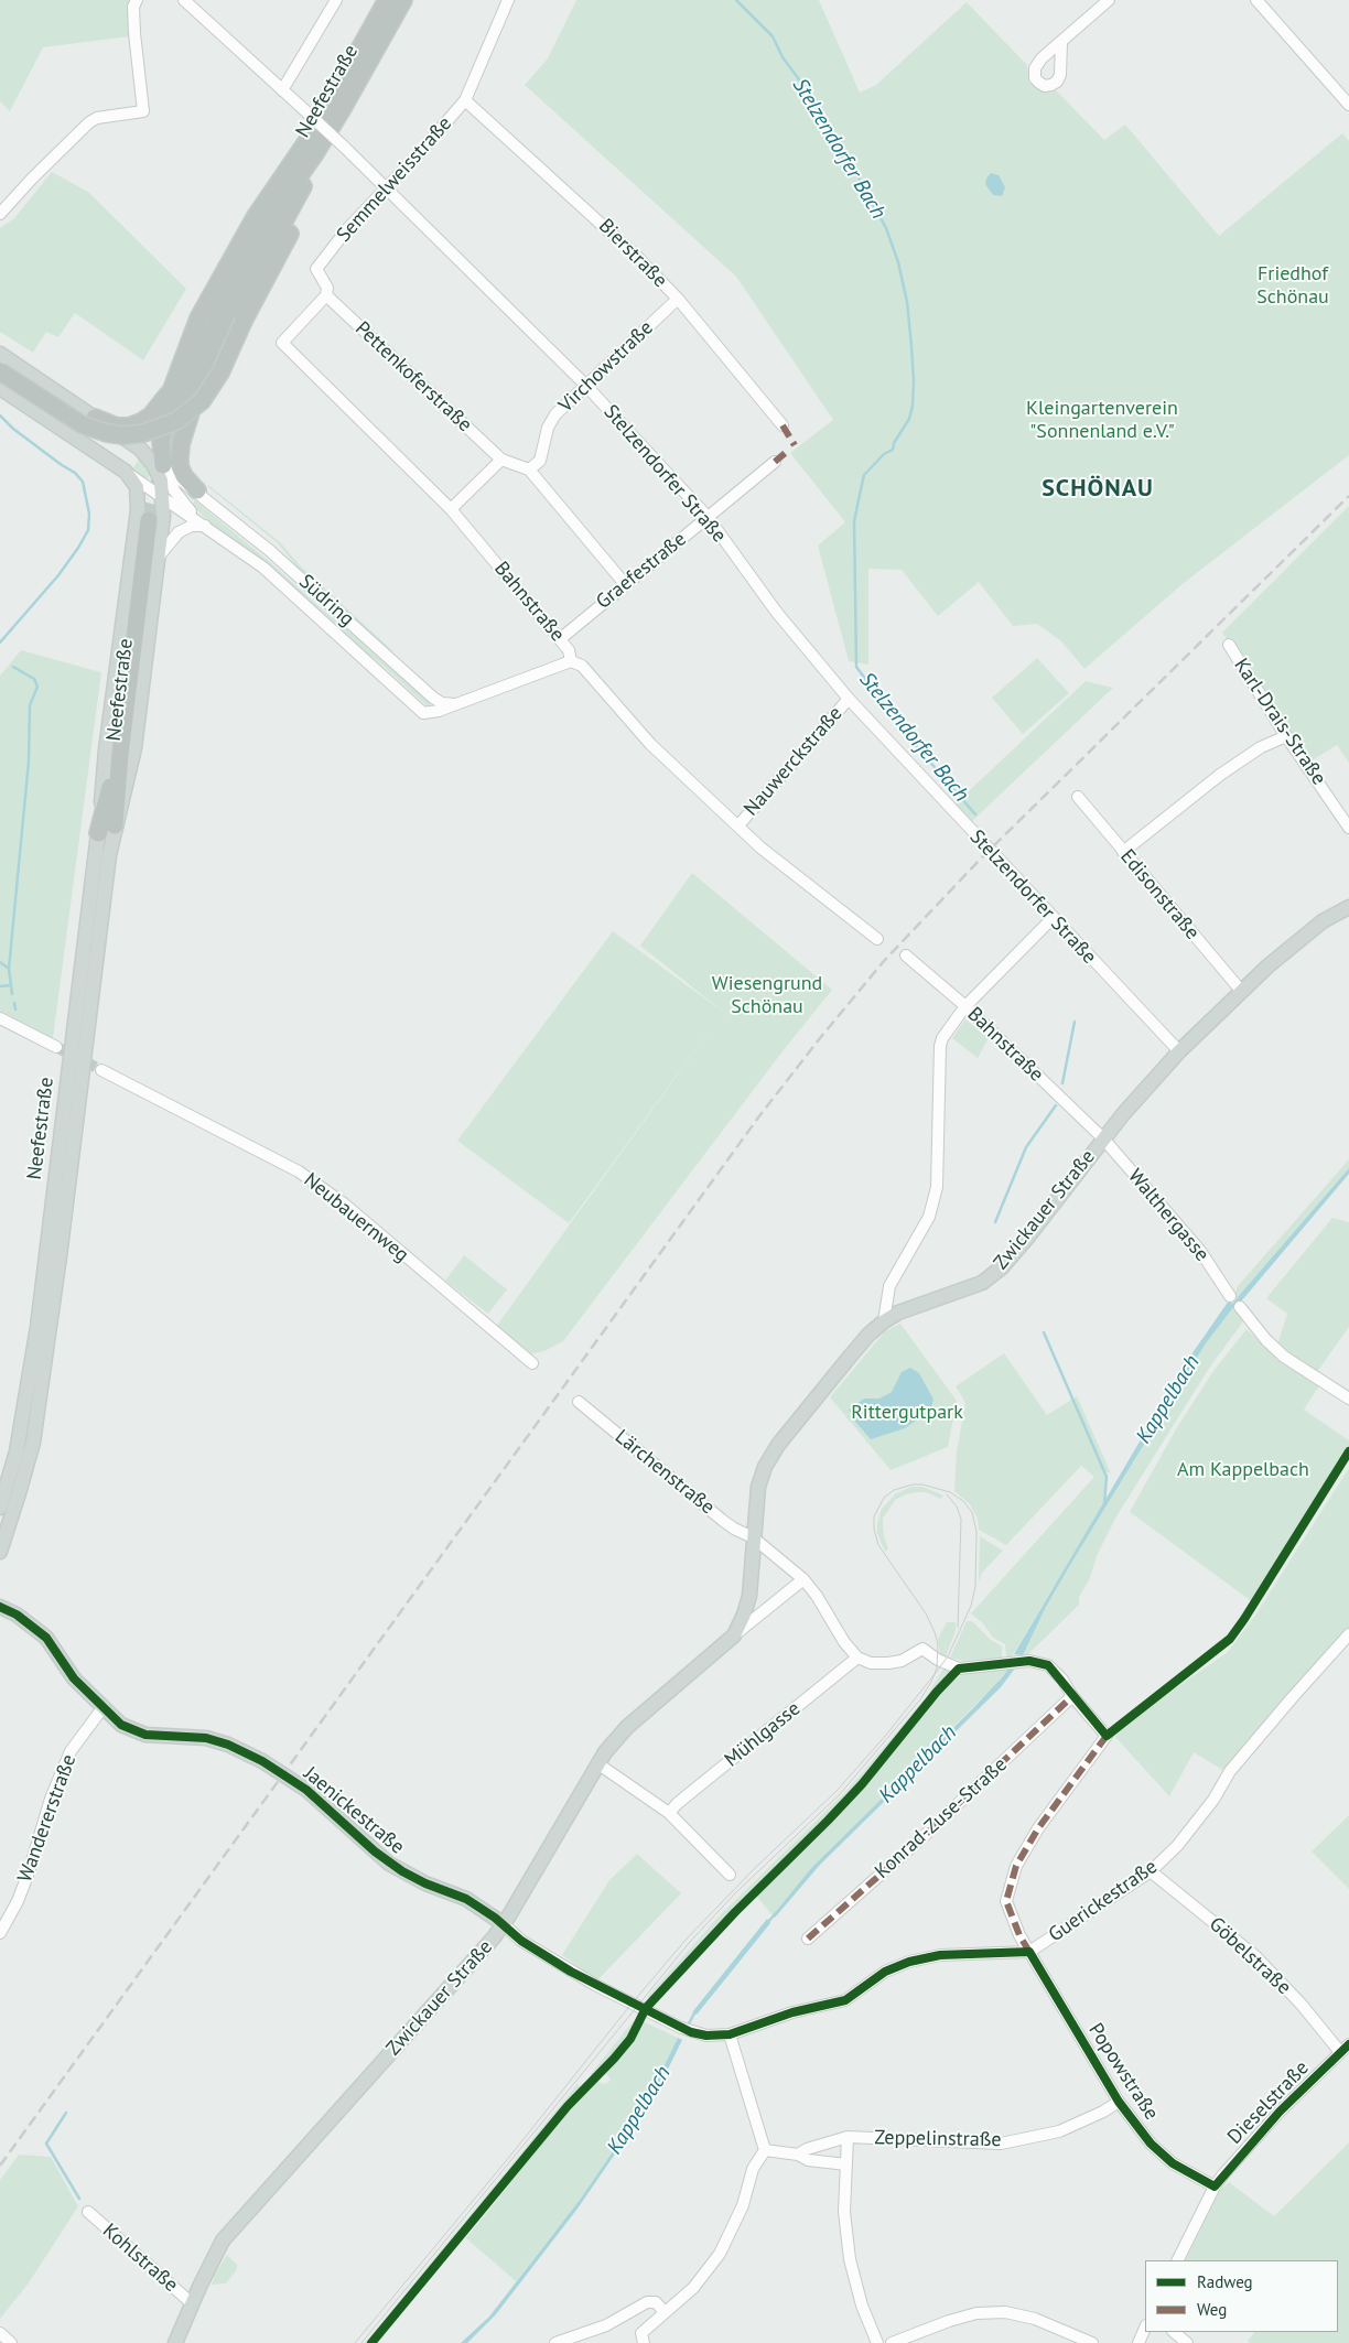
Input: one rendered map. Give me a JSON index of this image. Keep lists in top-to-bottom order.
{
  "streets": {
    "highway": ["Neefestraße"],
    "main road": ["Südring", "Zwickauer Straße", "Jaenickestraße"],
    "street": [
      "Semmelweisstraße",
      "Bierstraße",
      "Virchowstraße",
      "Pettenkoferstraße",
      "Stelzendorfer Straße",
      "Graefestraße",
      "Bahnstraße",
      "Karl-Drais-Straße",
      "Nauwerckstraße",
      "Edisonstraße",
      "Walthergasse",
      "Neubauernweg",
      "Lärchenstraße",
      "Mühlgasse",
      "Wandererstraße",
      "Konrad-Zuse-Straße",
      "Guerickestraße",
      "Göbelstraße",
      "Popowstraße",
      "Dieselstraße",
      "Zeppelinstraße",
      "Kohlstraße"
    ]
  },
  "crossings": [
    ["Neefestraße", "Südring"],
    ["Semmelweisstraße", "Bierstraße"],
    ["Semmelweisstraße", "Pettenkoferstraße"],
    ["Semmelweisstraße", "Stelzendorfer Straße"],
    ["Semmelweisstraße", "Bahnstraße"],
    ["Bierstraße", "Virchowstraße"],
    ["Virchowstraße", "Stelzendorfer Straße"],
    ["Pettenkoferstraße", "Bahnstraße"],
    ["Stelzendorfer Straße", "Graefestraße"],
    ["Stelzendorfer Straße", "Nauwerckstraße"],
    ["Stelzendorfer Straße", "Zwickauer Straße"],
    ["Graefestraße", "Bahnstraße"],
    ["Südring", "Bahnstraße"],
    ["Bahnstraße", "Nauwerckstraße"],
    ["Bahnstraße", "Zwickauer Straße"],
    ["Bahnstraße", "Walthergasse"],
    ["Edisonstraße", "Zwickauer Straße"],
    ["Zwickauer Straße", "Walthergasse"],
    ["Zwickauer Straße", "Lärchenstraße"],
    ["Zwickauer Straße", "Jaenickestraße"],
    ["Zwickauer Straße", "Guerickestraße"],
    ["Zwickauer Straße", "Kohlstraße"],
    ["Mühlgasse", "Popowstraße"],
    ["Jaenickestraße", "Wandererstraße"],
    ["Jaenickestraße", "Guerickestraße"],
    ["Konrad-Zuse-Straße", "Popowstraße"],
    ["Guerickestraße", "Göbelstraße"],
    ["Guerickestraße", "Popowstraße"],
    ["Göbelstraße", "Dieselstraße"],
    ["Popowstraße", "Dieselstraße"],
    ["Popowstraße", "Zeppelinstraße"]
  ],
  "districts": ["SCHÖNAU"],
  "water": ["Stelzendorfer Bach", "Kappelbach"],
  "parks": [
    "Friedhof Schönau",
    "Kleingartenverein \"Sonnenland e.V.\"",
    "Wiesengrund Schönau",
    "Rittergutpark",
    "Am Kappelbach"
  ],
  "legend": ["Radweg", "Weg"]
}
